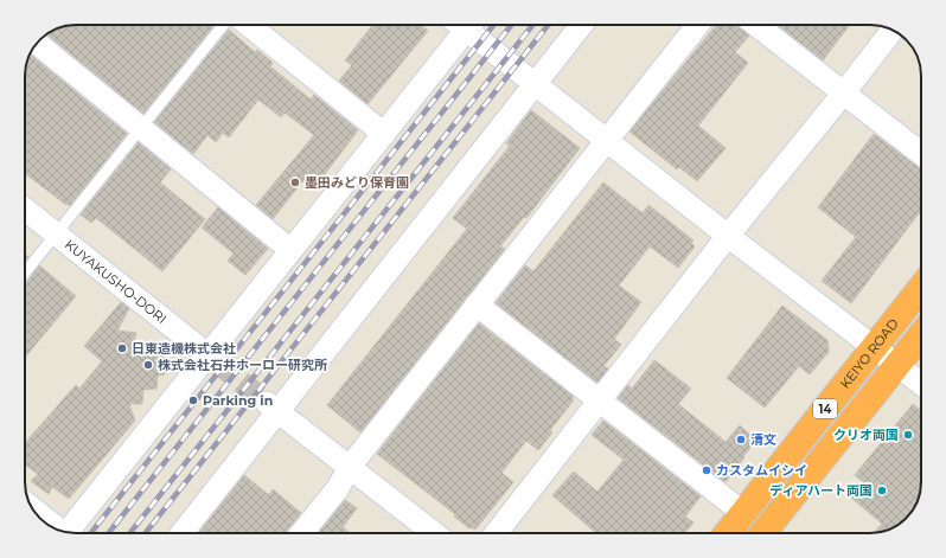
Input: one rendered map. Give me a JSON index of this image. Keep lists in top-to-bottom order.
{
  "streets": {
    "highway": ["KEIYO ROAD", "14"],
    "street": ["KUYAKUSHO-DORI"]
  },
  "places": [
    "墨田みどり保育園",
    "日東造機株式会社",
    "株式会社石井ホーロー研究所",
    "Parking in",
    "クリオ両国",
    "清文",
    "カスタムイシイ",
    "ディアハート両国"
  ]
}
